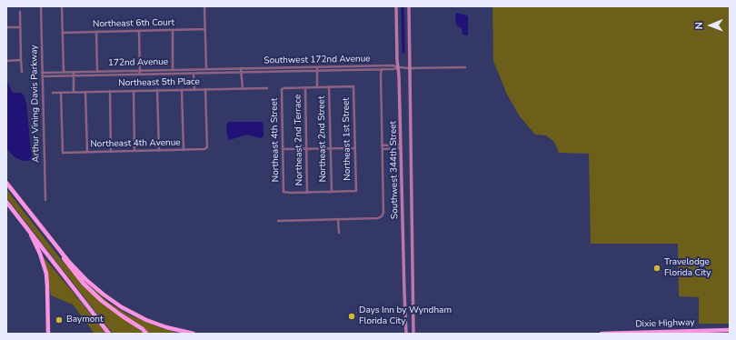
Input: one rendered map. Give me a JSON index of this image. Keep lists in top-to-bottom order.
{
  "streets": {
    "highway": ["Dixie Highway"],
    "main road": ["Southwest 344th Street"],
    "street": [
      "Northeast 6th Court",
      "Southwest 172nd Avenue",
      "172nd Avenue",
      "Northeast 5th Place",
      "Arthur Vining Davis Parkway",
      "Northeast 2nd Street",
      "Northeast 1st Street",
      "Northeast 4th Street",
      "Northeast 2nd Terrace",
      "Northeast 4th Avenue"
    ]
  },
  "crossings": [
    ["Southwest 172nd Avenue", "172nd Avenue"],
    ["Southwest 172nd Avenue", "Southwest 344th Street"],
    ["172nd Avenue", "Arthur Vining Davis Parkway"],
    ["Northeast 5th Place", "Northeast 4th Avenue"],
    ["Northeast 2nd Street", "Northeast 1st Street"],
    ["Northeast 4th Street", "Northeast 2nd Terrace"]
  ],
  "places": ["Travelodge Florida City", "Days Inn by Wyndham Florida City", "Baymont"],
  "north": "left"
}
